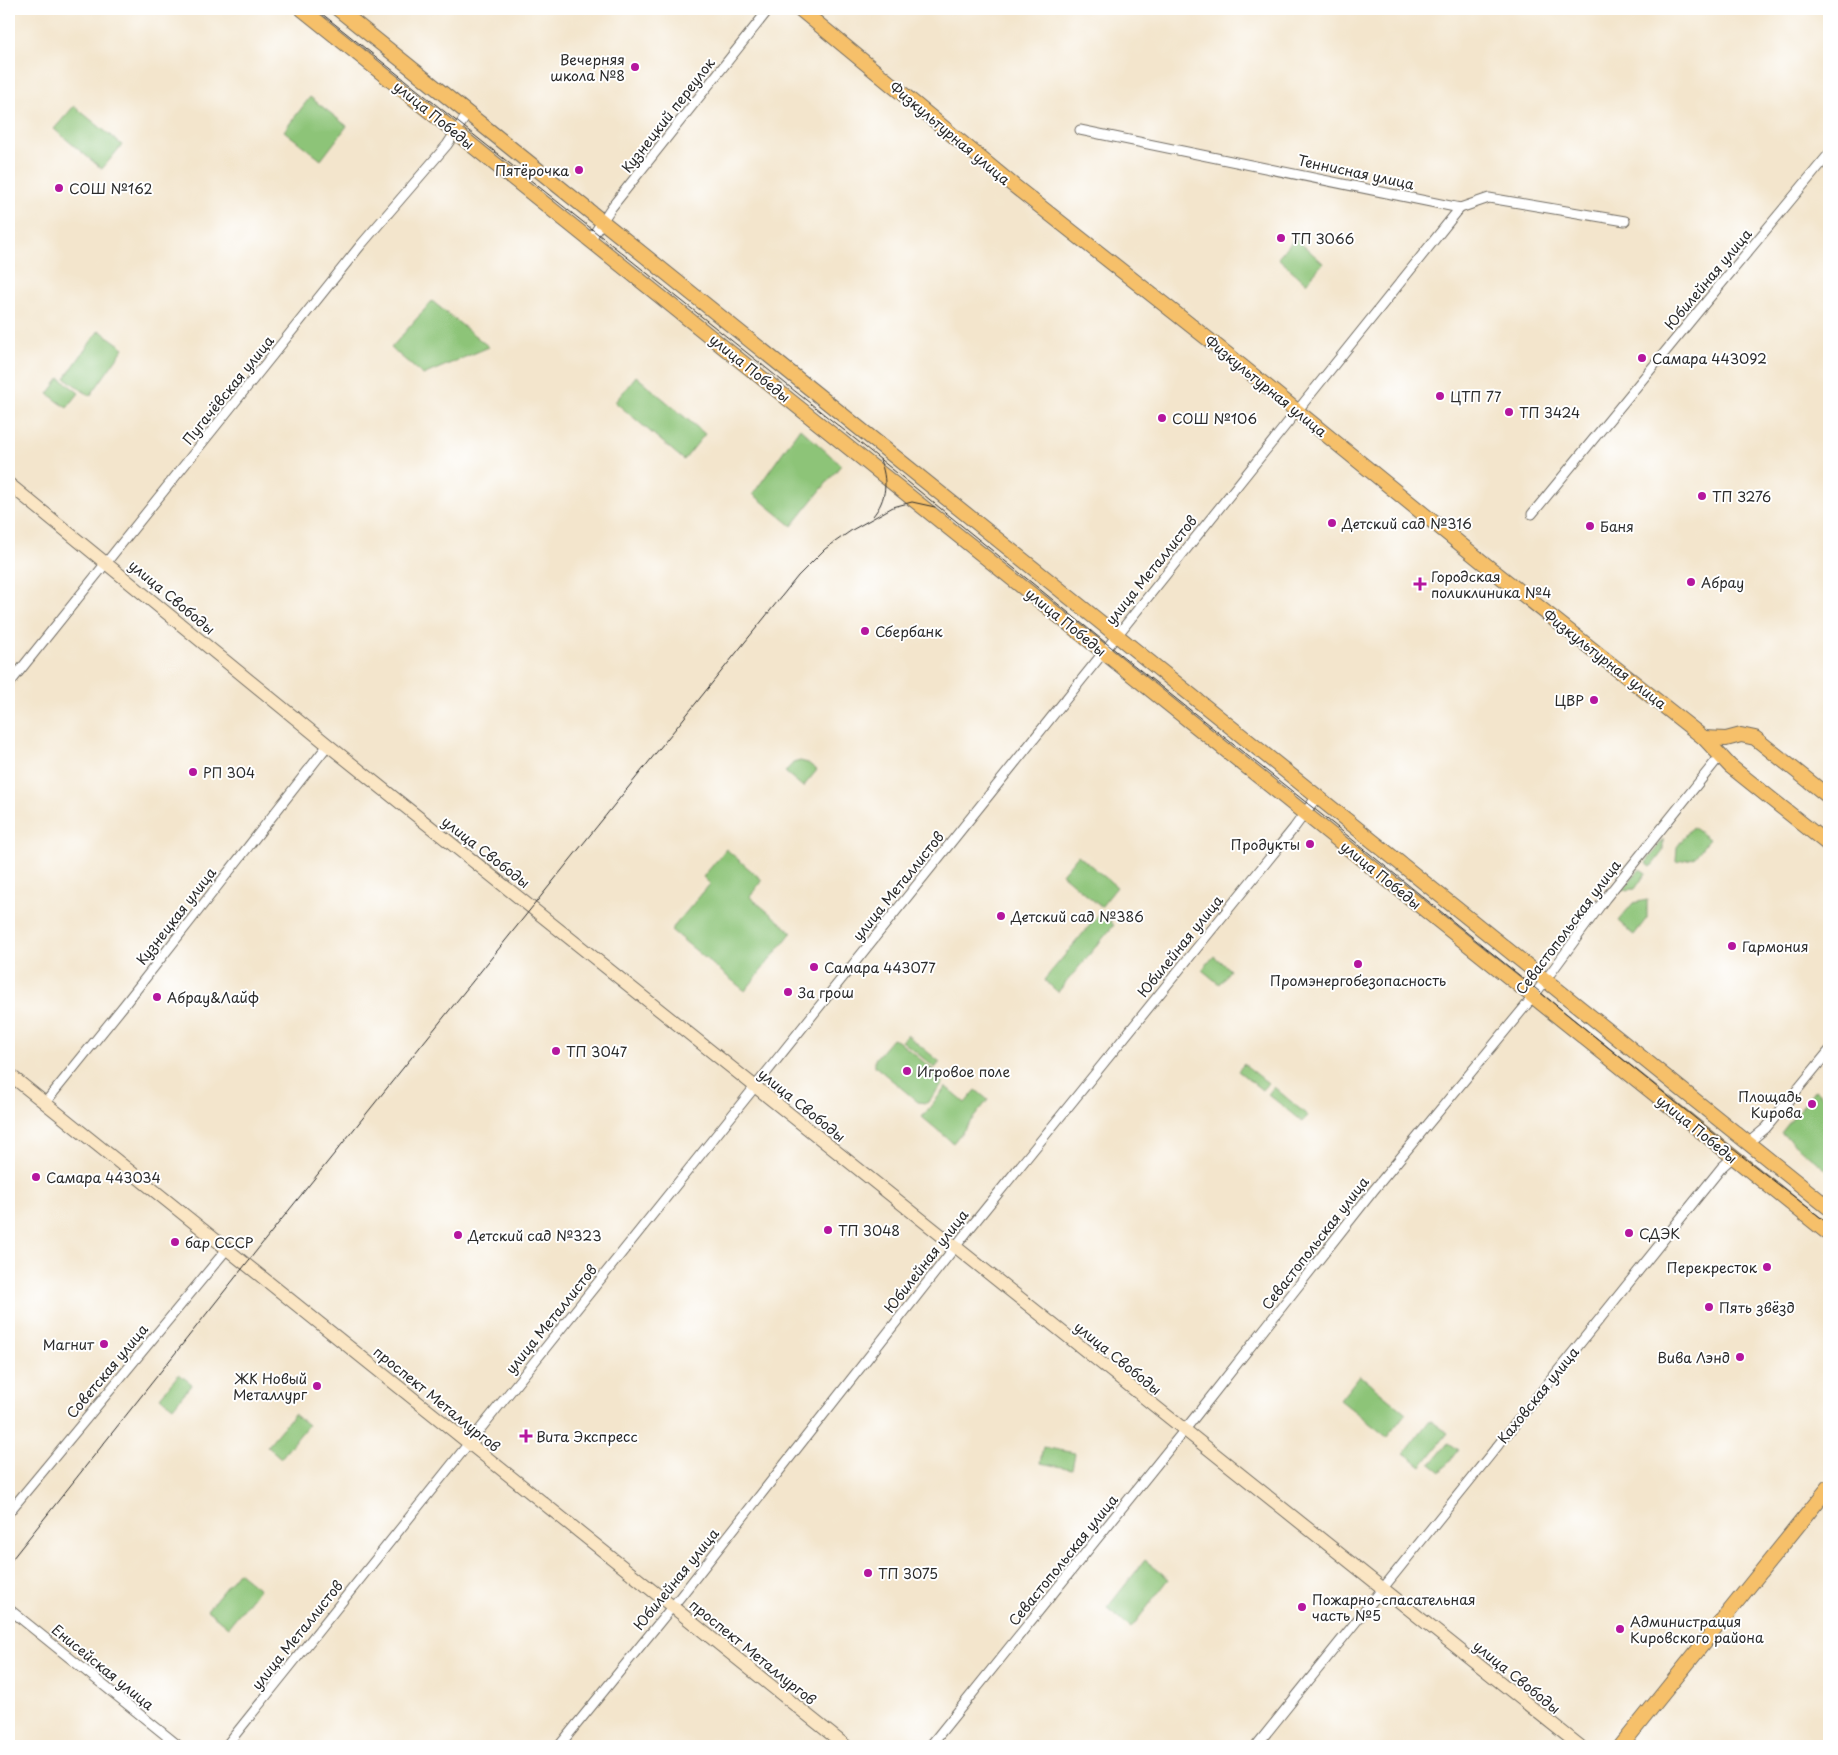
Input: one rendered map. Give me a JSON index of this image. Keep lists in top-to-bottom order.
{
  "streets": {
    "main road": ["улица Победы", "Физкультурная улица", "Каховская улица"],
    "street": [
      "Кузнецкий переулок",
      "Теннисная улица",
      "Юбилейная улица",
      "Пугачёвская улица",
      "улица Металлистов",
      "улица Свободы",
      "Кузнецкая улица",
      "Севастопольская улица",
      "Советская улица",
      "проспект Металлургов",
      "Енисейская улица"
    ]
  },
  "crossings": [
    ["улица Победы", "Кузнецкий переулок"],
    ["улица Победы", "Юбилейная улица"],
    ["улица Победы", "Пугачёвская улица"],
    ["улица Победы", "улица Металлистов"],
    ["улица Победы", "Севастопольская улица"],
    ["улица Победы", "Каховская улица"],
    ["Физкультурная улица", "улица Металлистов"],
    ["Физкультурная улица", "Севастопольская улица"],
    ["Теннисная улица", "улица Металлистов"],
    ["Юбилейная улица", "улица Свободы"],
    ["Юбилейная улица", "проспект Металлургов"],
    ["Пугачёвская улица", "улица Свободы"],
    ["улица Металлистов", "улица Свободы"],
    ["улица Металлистов", "проспект Металлургов"],
    ["улица Свободы", "Кузнецкая улица"],
    ["улица Свободы", "Севастопольская улица"],
    ["улица Свободы", "Каховская улица"],
    ["Кузнецкая улица", "проспект Металлургов"],
    ["Советская улица", "проспект Металлургов"]
  ],
  "places": {
    "other": [
      "Вечерняя школа №8",
      "Пятёрочка",
      "СОШ №162",
      "ТП 3066",
      "Самара 443092",
      "ЦТП 77",
      "ТП 3424",
      "СОШ №106",
      "ТП 3276",
      "Детский сад №316",
      "Баня",
      "Абрау",
      "Сбербанк",
      "ЦВР",
      "РП 304",
      "Продукты",
      "Детский сад №386",
      "Гармония",
      "Промэнергобезопасность",
      "Самара 443077",
      "За грош",
      "Абрау&Лайф",
      "ТП 3047",
      "Игровое поле",
      "Площадь Кирова",
      "Самара 443034",
      "ТП 3048",
      "СДЭК",
      "Детский сад №323",
      "бар СССР",
      "Перекресток",
      "Пять звёзд",
      "Магнит",
      "Вива Лэнд",
      "ЖК Новый Металлург",
      "ТП 3075",
      "Пожарно-спасательная часть №5",
      "Администрация Кировского района"
    ],
    "health": ["Городская поликлиника №4", "Вита Экспресс"]
  }
}
